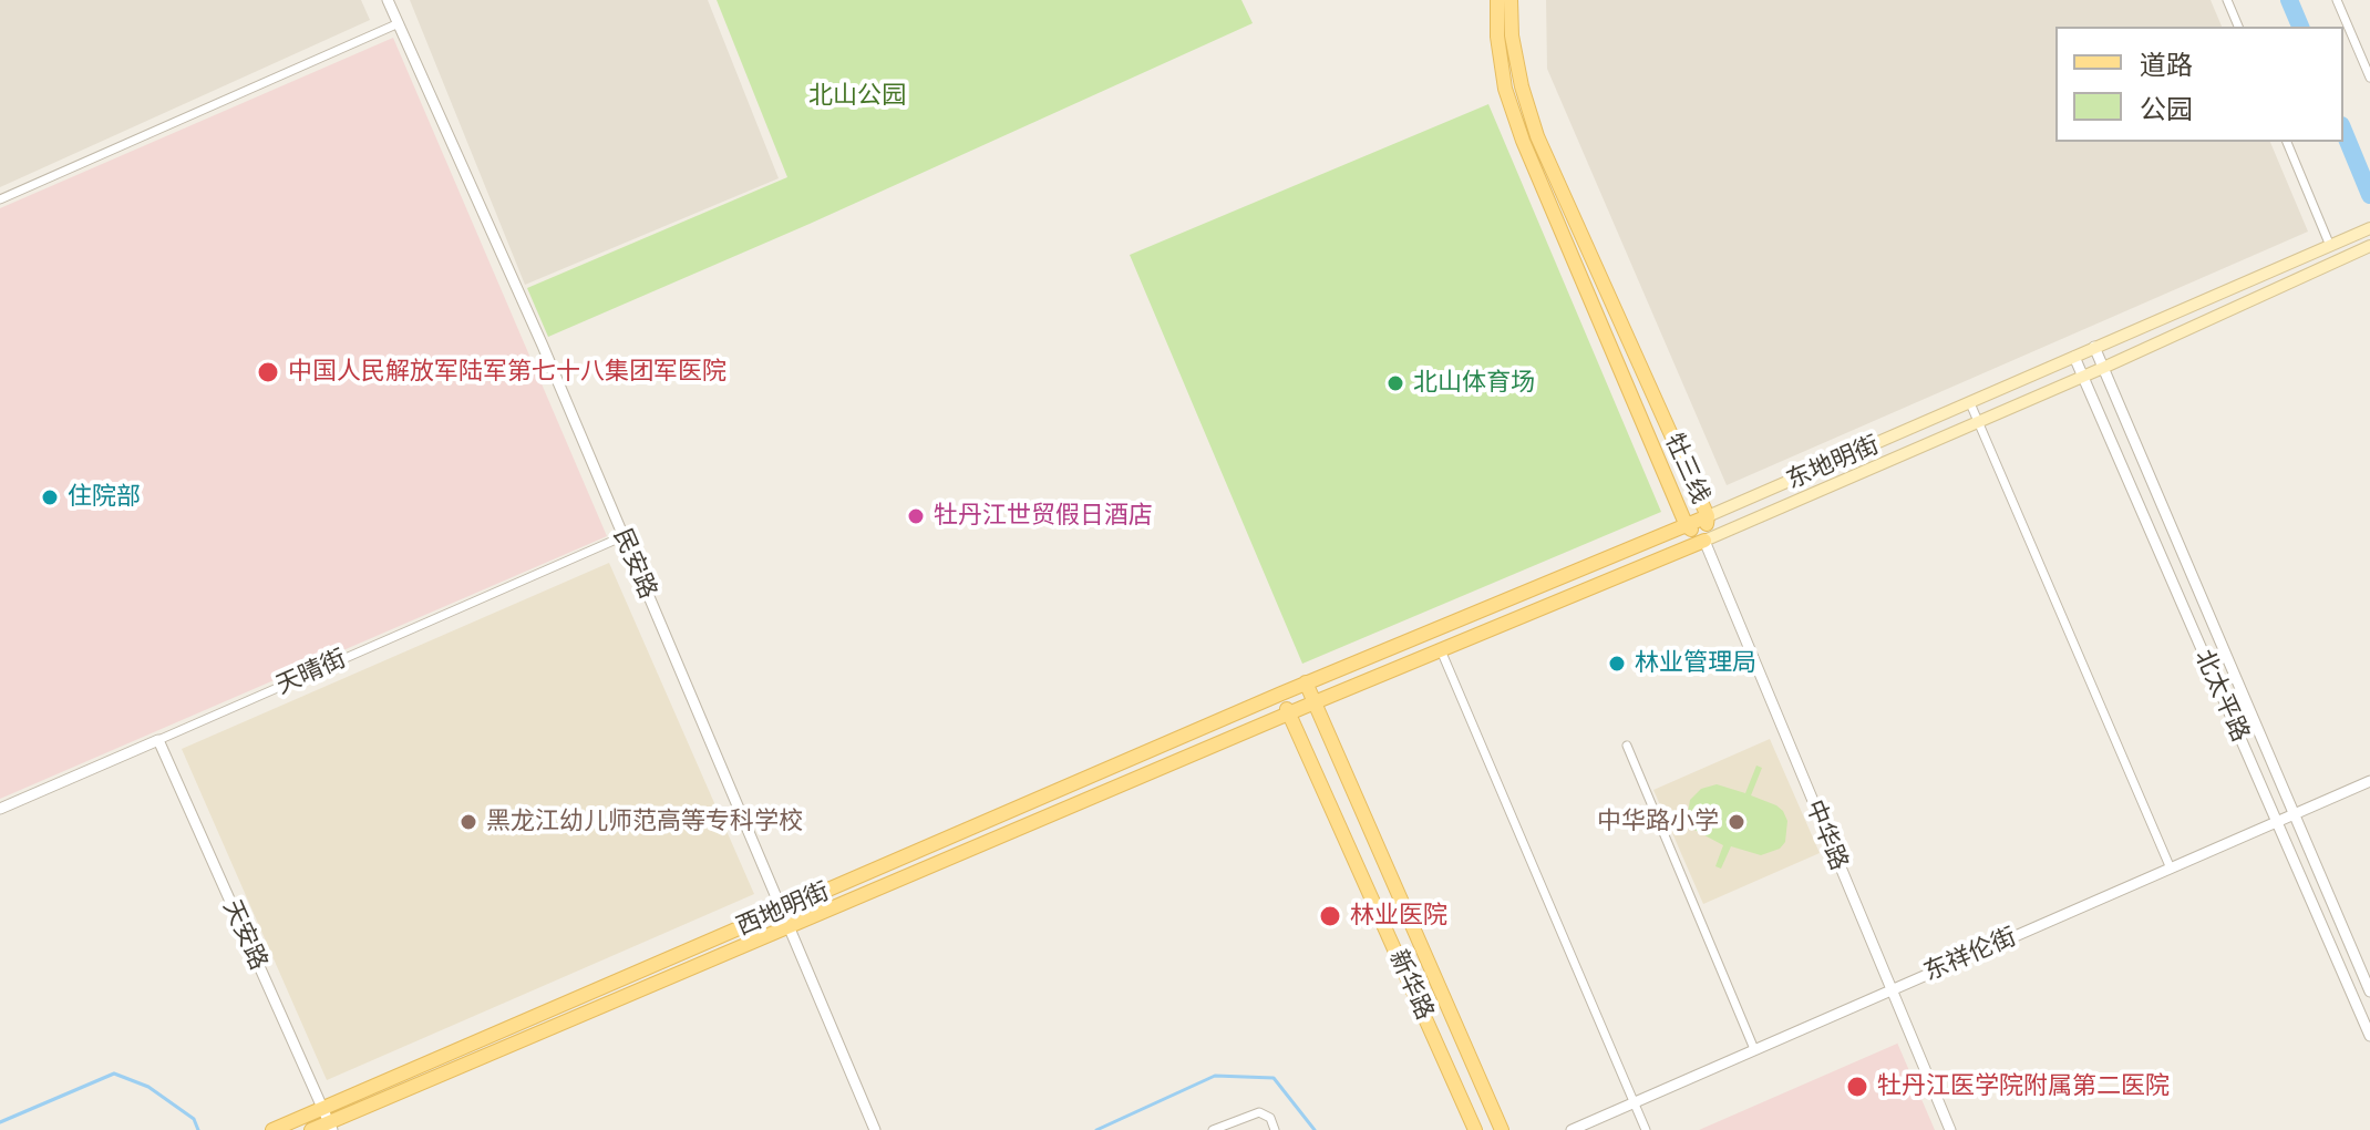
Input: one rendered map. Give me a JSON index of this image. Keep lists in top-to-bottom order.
{
  "streets": {
    "main road": [
      "东地明街",
      "牡三线",
      "西地明街",
      "新华路"
    ],
    "street": [
      "民安路",
      "天晴街",
      "北太平路",
      "中华路",
      "天安路",
      "东祥伦街"
    ]
  },
  "crossings": [
    ["东地明街", "牡三线"],
    ["东地明街", "北太平路"],
    ["东地明街", "中华路"],
    ["东地明街", "西地明街"],
    ["东地明街", "新华路"],
    ["牡三线", "中华路"],
    ["民安路", "天晴街"],
    ["民安路", "西地明街"],
    ["天晴街", "天安路"],
    ["北太平路", "东祥伦街"],
    ["中华路", "东祥伦街"],
    ["西地明街", "天安路"],
    ["西地明街", "新华路"]
  ],
  "parks": ["北山公园"],
  "places": [
    "中国人民解放军陆军第七十八集团军医院",
    "北山体育场",
    "住院部",
    "牡丹江世贸假日酒店",
    "林业管理局",
    "黑龙江幼儿师范高等专科学校",
    "中华路小学",
    "林业医院",
    "牡丹江医学院附属第二医院"
  ],
  "legend": ["道路", "公园"]
}
